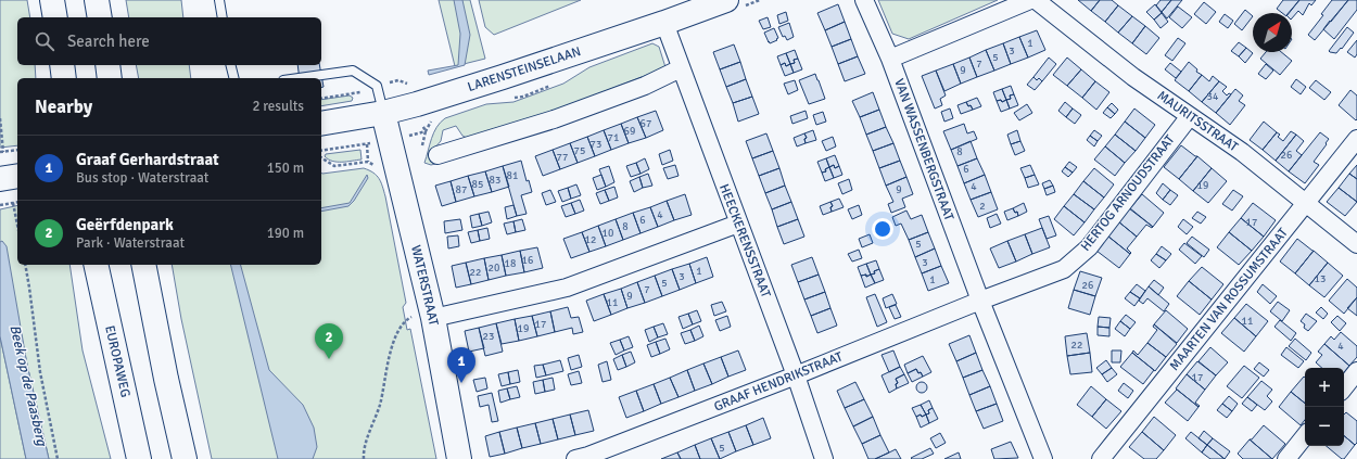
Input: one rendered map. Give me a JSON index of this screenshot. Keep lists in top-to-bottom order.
{
  "streets": {
    "main road": ["LARENSTEINSELAAN", "WATERSTRAAT", "EUROPAWEG"],
    "street": [
      "MAURITSSTRAAT",
      "VAN WASSENBERGSTRAAT",
      "HERTOG ARNOUDSTRAAT",
      "HEECKERENSSTRAAT",
      "MAARTEN VAN ROSSUMSTRAAT",
      "GRAAF HENDRIKSTRAAT"
    ]
  },
  "crossings": [
    ["LARENSTEINSELAAN", "HEECKERENSSTRAAT"],
    ["LARENSTEINSELAAN", "WATERSTRAAT"],
    ["MAURITSSTRAAT", "HERTOG ARNOUDSTRAAT"],
    ["MAURITSSTRAAT", "MAARTEN VAN ROSSUMSTRAAT"],
    ["VAN WASSENBERGSTRAAT", "HERTOG ARNOUDSTRAAT"],
    ["VAN WASSENBERGSTRAAT", "GRAAF HENDRIKSTRAAT"],
    ["HERTOG ARNOUDSTRAAT", "GRAAF HENDRIKSTRAAT"],
    ["HEECKERENSSTRAAT", "GRAAF HENDRIKSTRAAT"]
  ],
  "water": ["Beek op de Paasberg"],
  "house_numbers": [
    "1",
    "3",
    "5",
    "7",
    "9",
    "34",
    "67",
    "69",
    "71",
    "73",
    "75",
    "8",
    "26",
    "77",
    "6",
    "81",
    "83",
    "85",
    "19",
    "4",
    "87",
    "9",
    "2",
    "4",
    "6",
    "17",
    "8",
    "10",
    "12",
    "5",
    "16",
    "3",
    "18",
    "20",
    "1",
    "22",
    "3",
    "13",
    "1",
    "5",
    "26",
    "7",
    "9",
    "11",
    "11",
    "17",
    "19",
    "23",
    "22",
    "4",
    "17",
    "5"
  ],
  "north": "top right",
  "page": {
    "search": "Search here",
    "heading": ["Nearby", "2 results"],
    "list": [
      {
        "mark": "1",
        "name": "Graaf Gerhardstraat",
        "note": "Bus stop · Waterstraat",
        "value": "150 m"
      },
      {
        "mark": "2",
        "name": "Geërfdenpark",
        "note": "Park · Waterstraat",
        "value": "190 m"
      }
    ],
    "pins": ["2", "1"],
    "map_buttons": ["+", "−"]
  }
}
